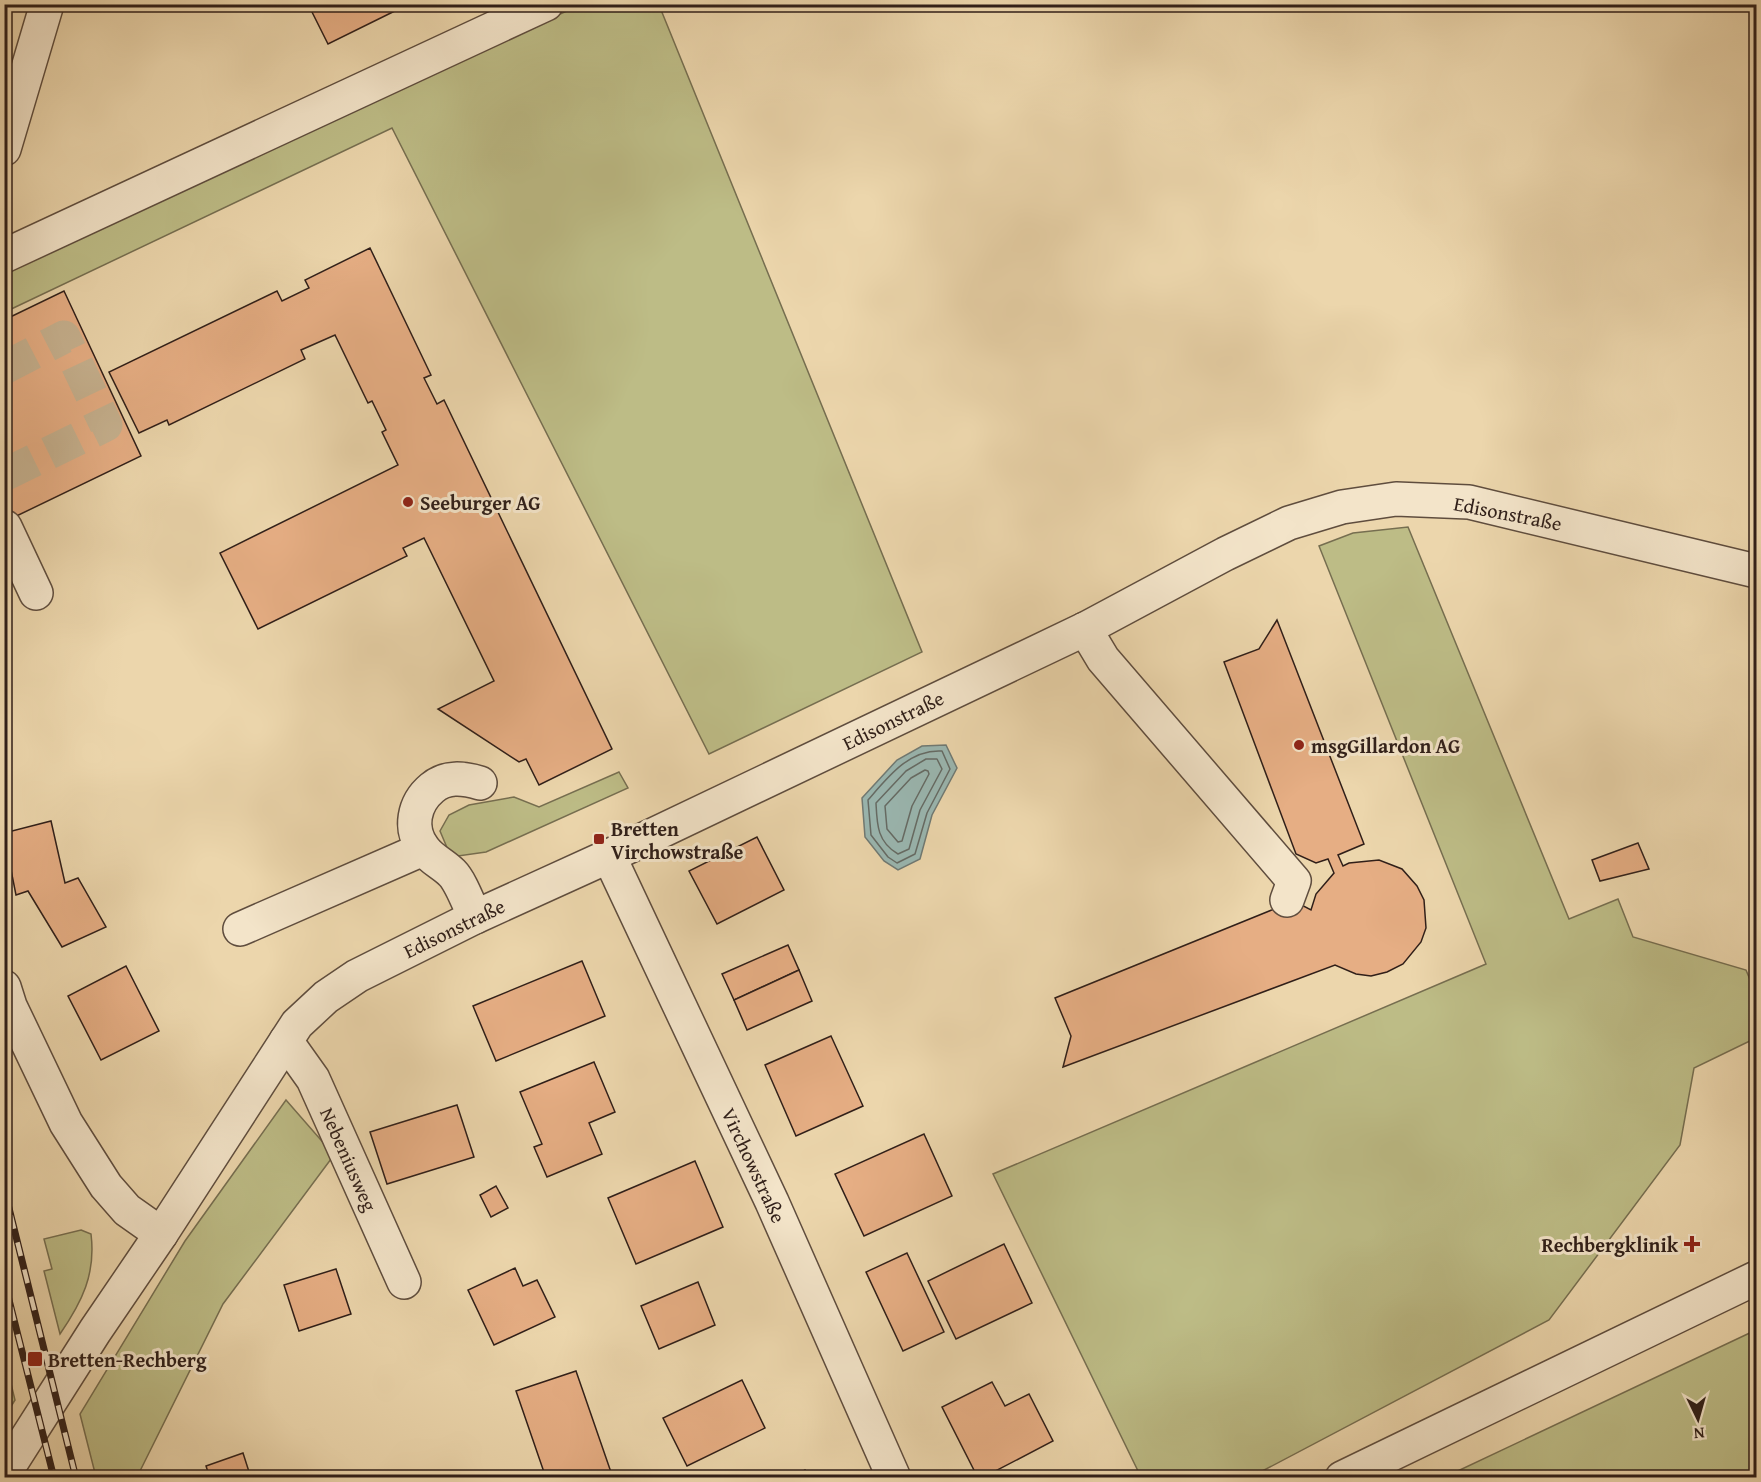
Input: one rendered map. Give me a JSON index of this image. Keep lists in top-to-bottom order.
{
  "streets": {
    "street": ["Edisonstraße", "Nebeniusweg", "Virchowstraße"]
  },
  "crossings": [
    ["Edisonstraße", "Nebeniusweg"],
    ["Edisonstraße", "Virchowstraße"]
  ],
  "places": {
    "other": ["Seeburger AG", "msgGillardon AG"],
    "transit": ["Bretten Virchowstraße", "Bretten-Rechberg"],
    "health": ["Rechbergklinik"]
  },
  "north": "bottom"
}
